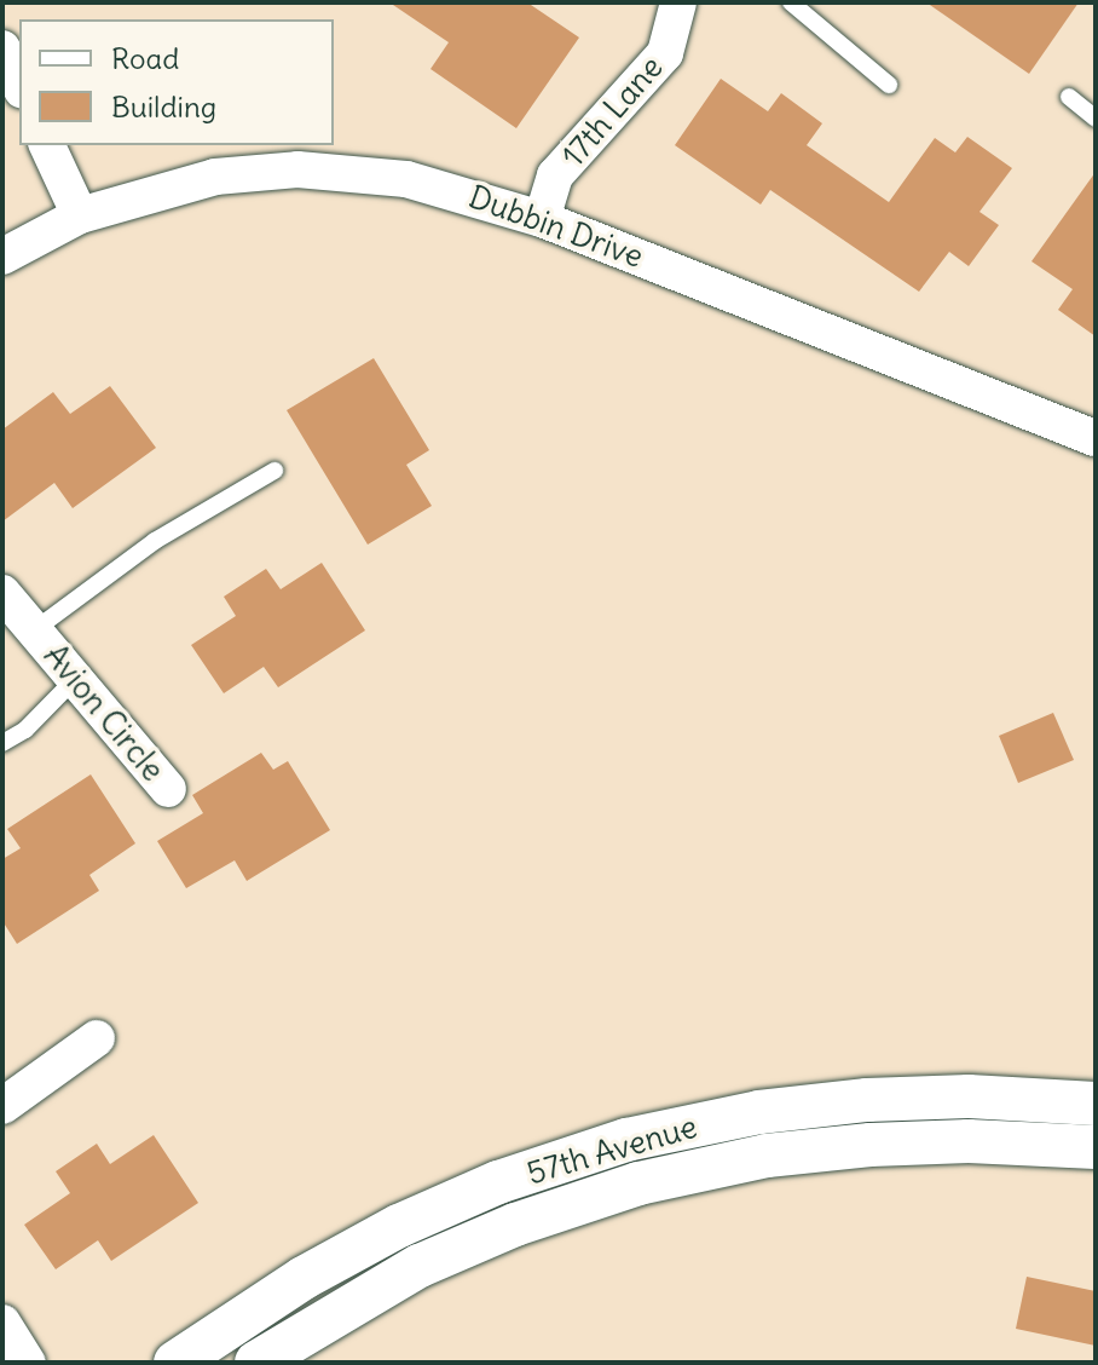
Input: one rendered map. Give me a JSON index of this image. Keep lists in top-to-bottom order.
{
  "streets": {
    "street": [
      "17th Lane",
      "Dubbin Drive",
      "Avion Circle",
      "57th Avenue"
    ]
  },
  "crossings": [
    ["17th Lane", "Dubbin Drive"]
  ],
  "legend": ["Road", "Building"]
}
